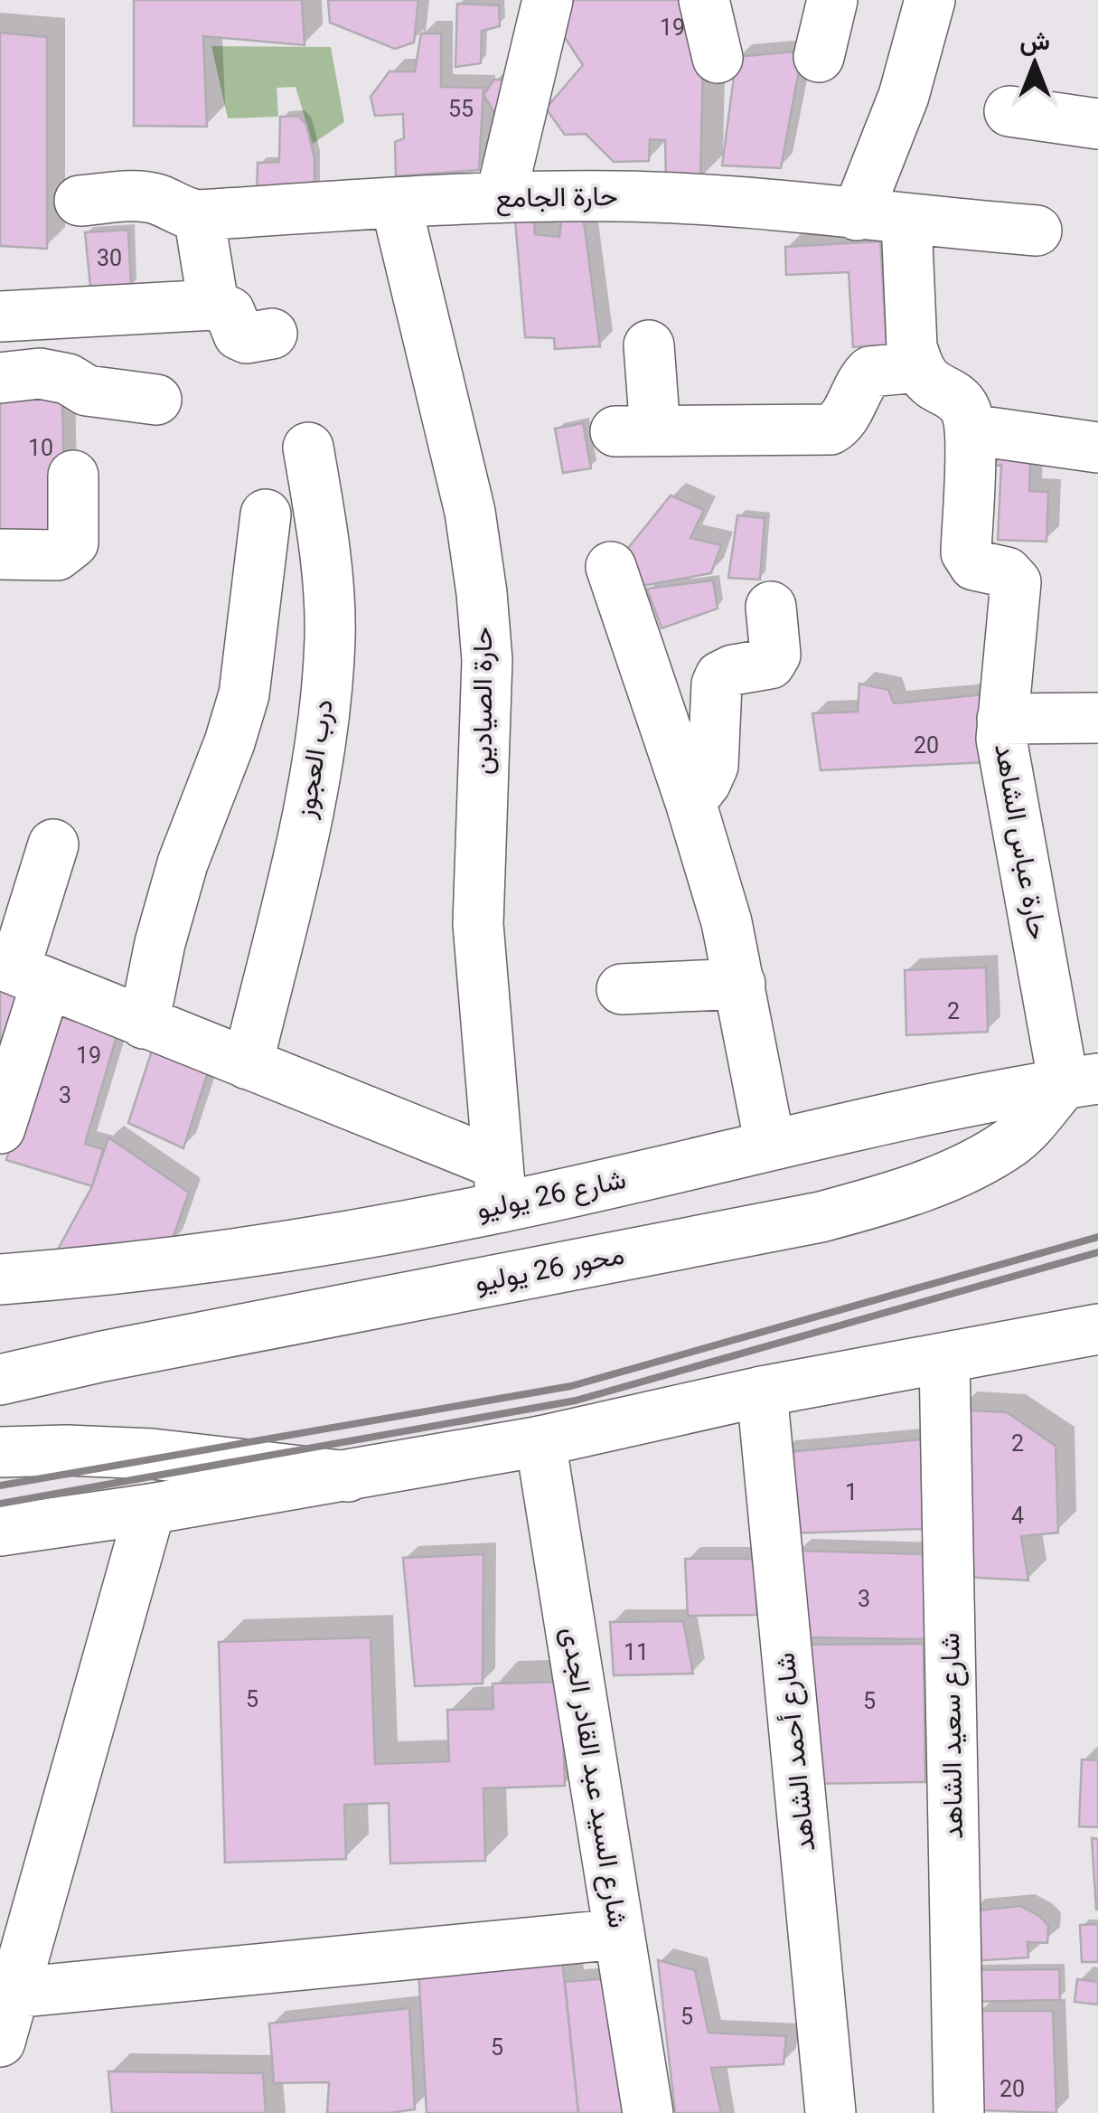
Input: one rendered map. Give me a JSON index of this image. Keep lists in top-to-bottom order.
{
  "streets": {
    "main road": [
      "حارة الجامع",
      "حارة الصيادين",
      "درب العجوز",
      "حارة عباس الشاهد",
      "شارع 26 يوليو",
      "محور 26 يوليو",
      "شارع سعيد الشاهد",
      "شارع أحمد الشاهد",
      "شارع السيد عبد القادر الجدى"
    ]
  },
  "crossings": [
    ["حارة الجامع", "حارة الصيادين"],
    ["حارة الصيادين", "شارع 26 يوليو"],
    ["حارة عباس الشاهد", "شارع 26 يوليو"],
    ["حارة عباس الشاهد", "محور 26 يوليو"],
    ["شارع 26 يوليو", "محور 26 يوليو"]
  ],
  "house_numbers": [
    "19",
    "55",
    "30",
    "10",
    "20",
    "2",
    "19",
    "3",
    "2",
    "1",
    "4",
    "3",
    "11",
    "5",
    "5",
    "5",
    "5",
    "20"
  ],
  "north": "top"
}
